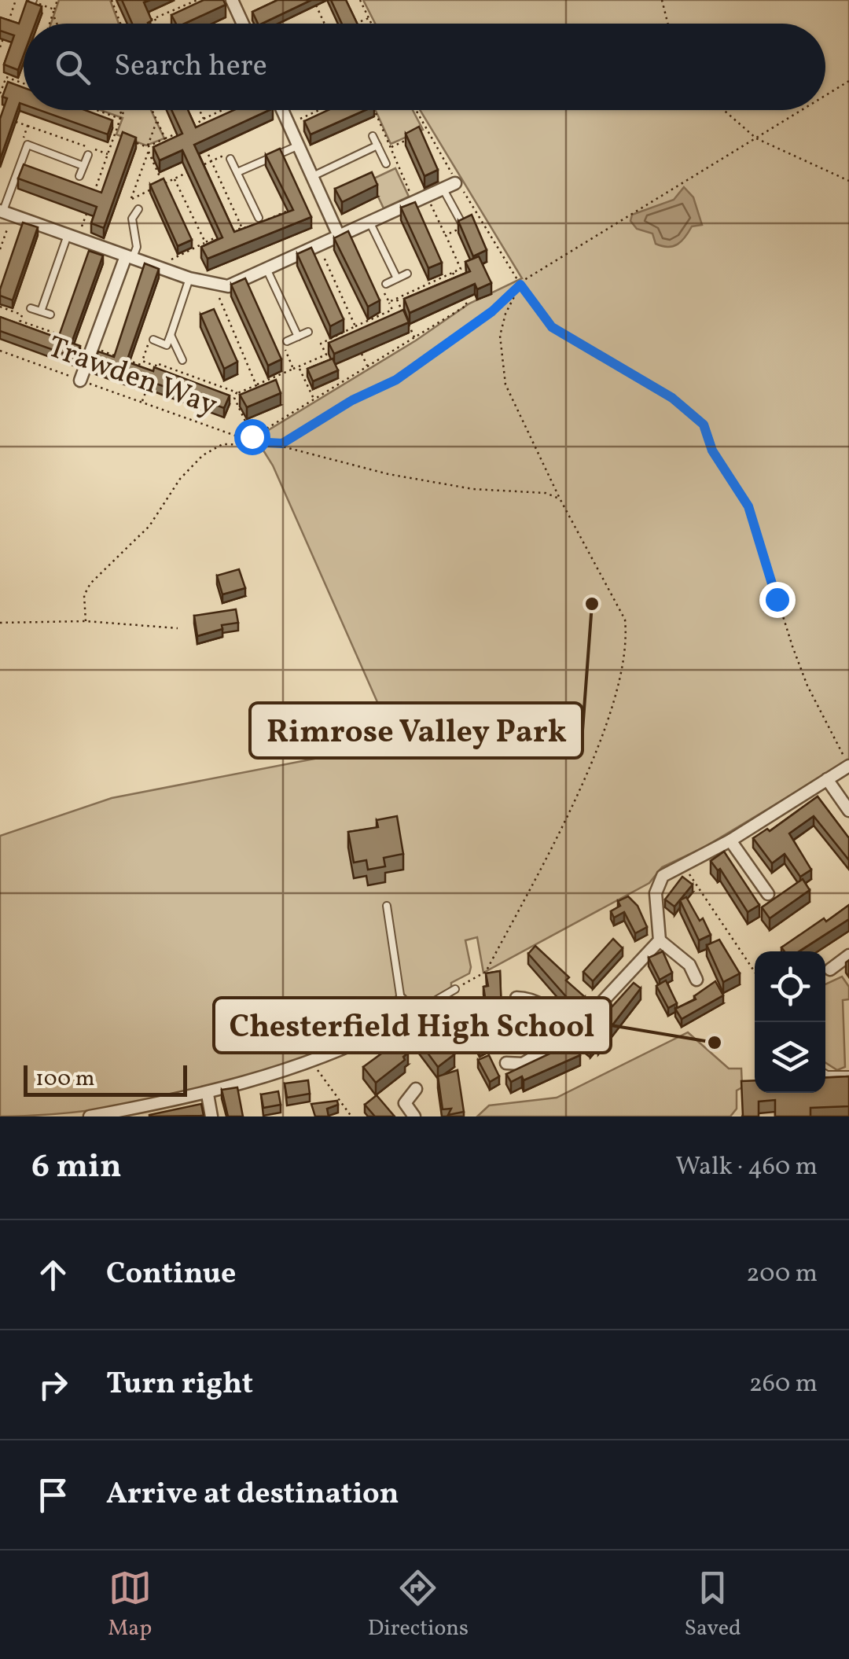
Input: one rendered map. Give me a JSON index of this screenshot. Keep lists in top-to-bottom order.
{
  "streets": {
    "path": ["Trawden Way"]
  },
  "places": ["Rimrose Valley Park", "Chesterfield High School"],
  "scale_bar": "100 m",
  "page": {
    "search": "Search here",
    "scale": "100 m",
    "heading": ["6 min", "Walk · 460 m"],
    "list": [
      ["Continue", "200 m"],
      ["Turn right", "260 m"],
      "Arrive at destination"
    ],
    "nav": ["Map", "Directions", "Saved"]
  }
}
